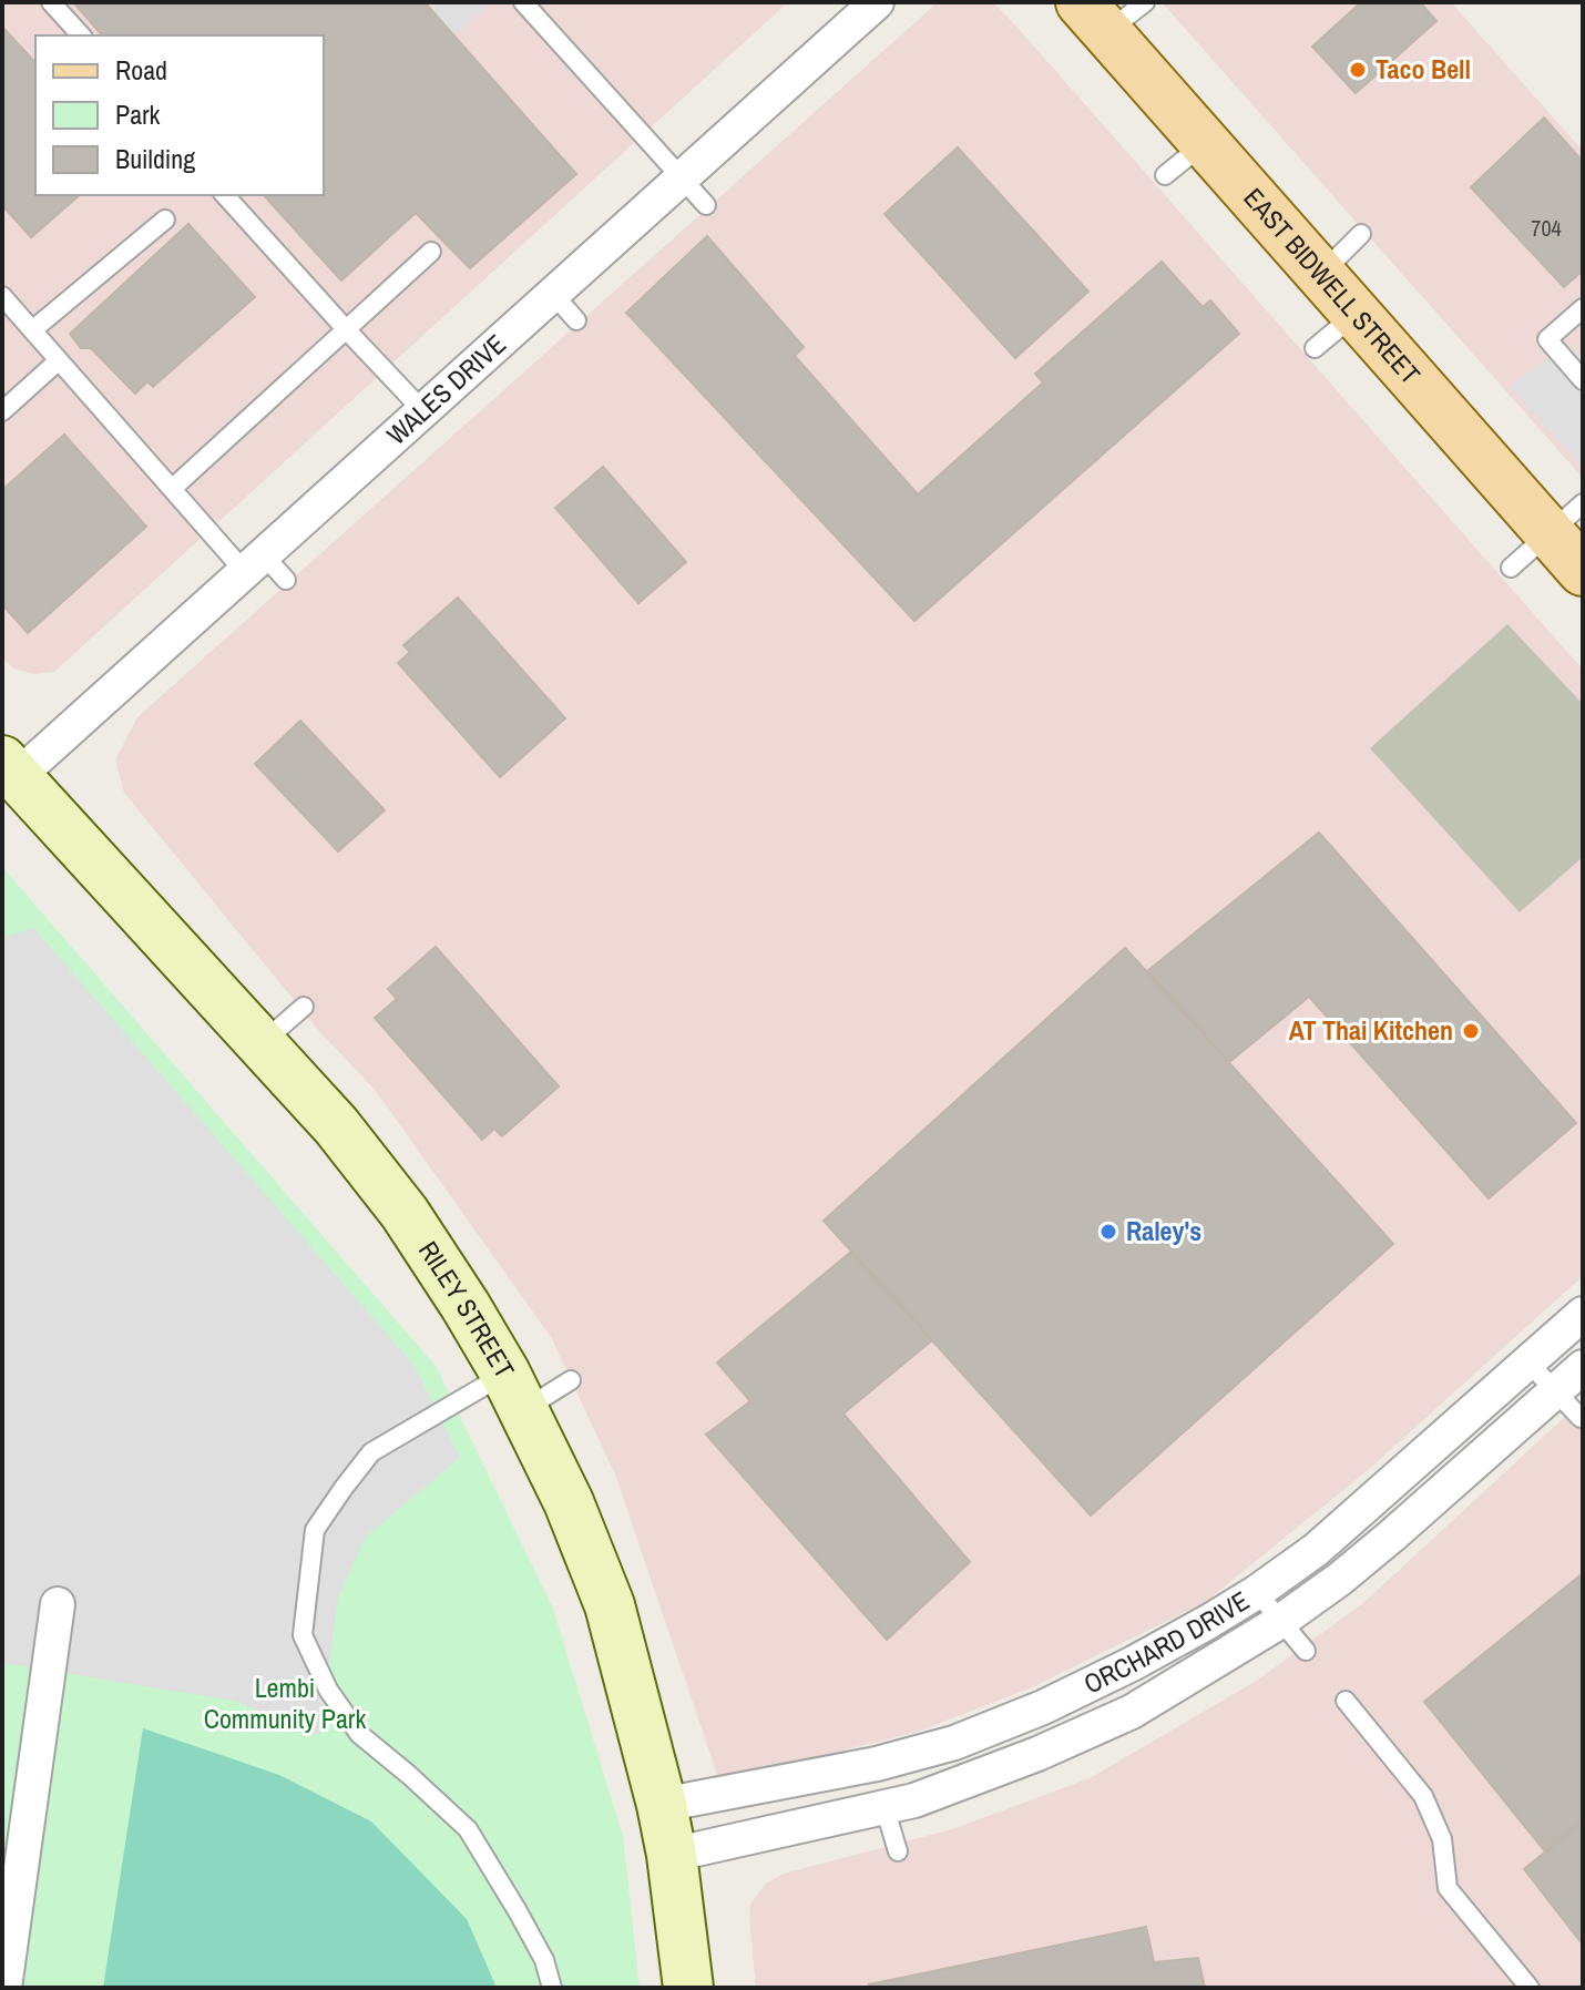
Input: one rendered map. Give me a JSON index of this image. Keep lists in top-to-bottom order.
{
  "streets": {
    "main road": ["EAST BIDWELL STREET", "RILEY STREET"],
    "street": ["WALES DRIVE", "ORCHARD DRIVE"]
  },
  "crossings": [
    ["WALES DRIVE", "RILEY STREET"],
    ["RILEY STREET", "ORCHARD DRIVE"]
  ],
  "parks": ["Lembi Community Park"],
  "places": ["Taco Bell", "AT Thai Kitchen", "Raley's"],
  "house_numbers": ["704"],
  "legend": ["Road", "Park", "Building"]
}
